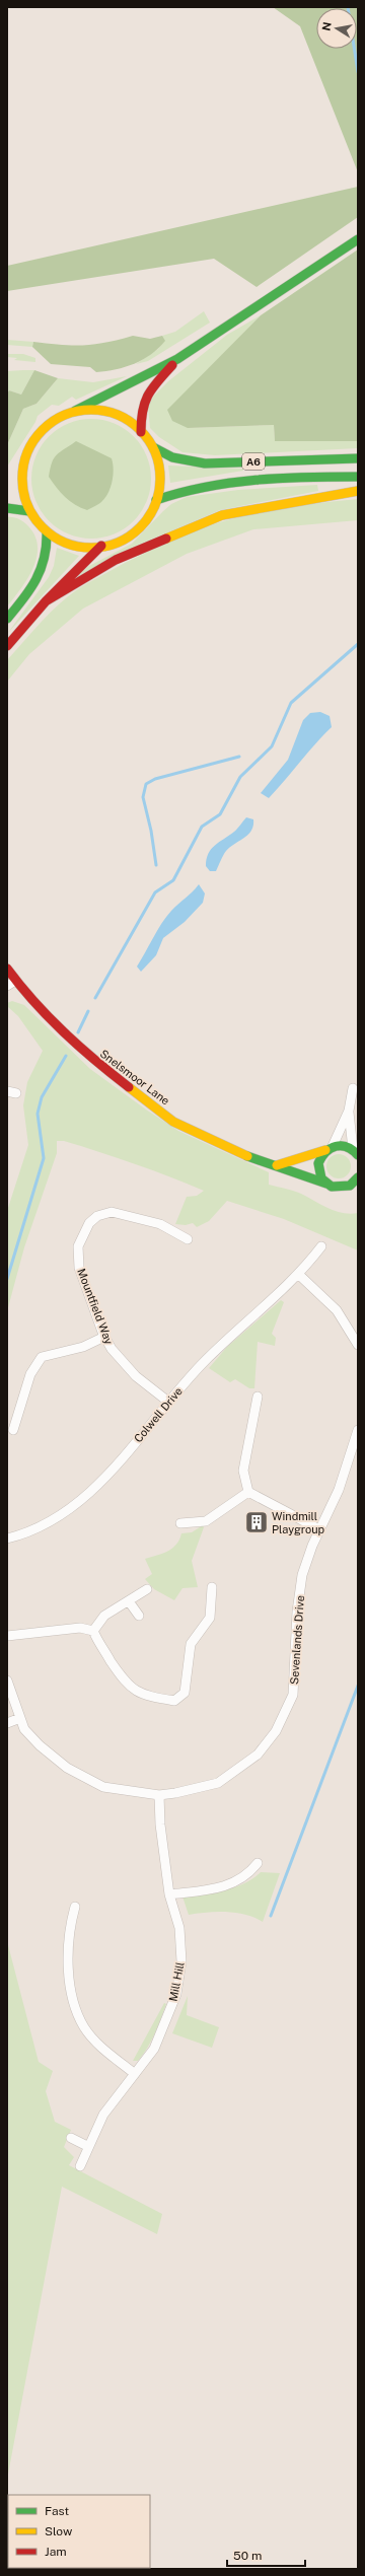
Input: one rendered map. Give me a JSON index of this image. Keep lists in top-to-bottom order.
{
  "streets": {
    "main road": ["A6", "Snelsmoor Lane"],
    "street": [
      "Mountfield Way",
      "Colwell Drive",
      "Sevenlands Drive",
      "Mill Hill"
    ]
  },
  "crossings": [
    ["Mountfield Way", "Colwell Drive"],
    ["Sevenlands Drive", "Mill Hill"]
  ],
  "places": {
    "building": ["Windmill Playgroup"]
  },
  "legend": ["Fast", "Slow", "Jam"],
  "scale_bar": "50 m",
  "north": "left"
}
